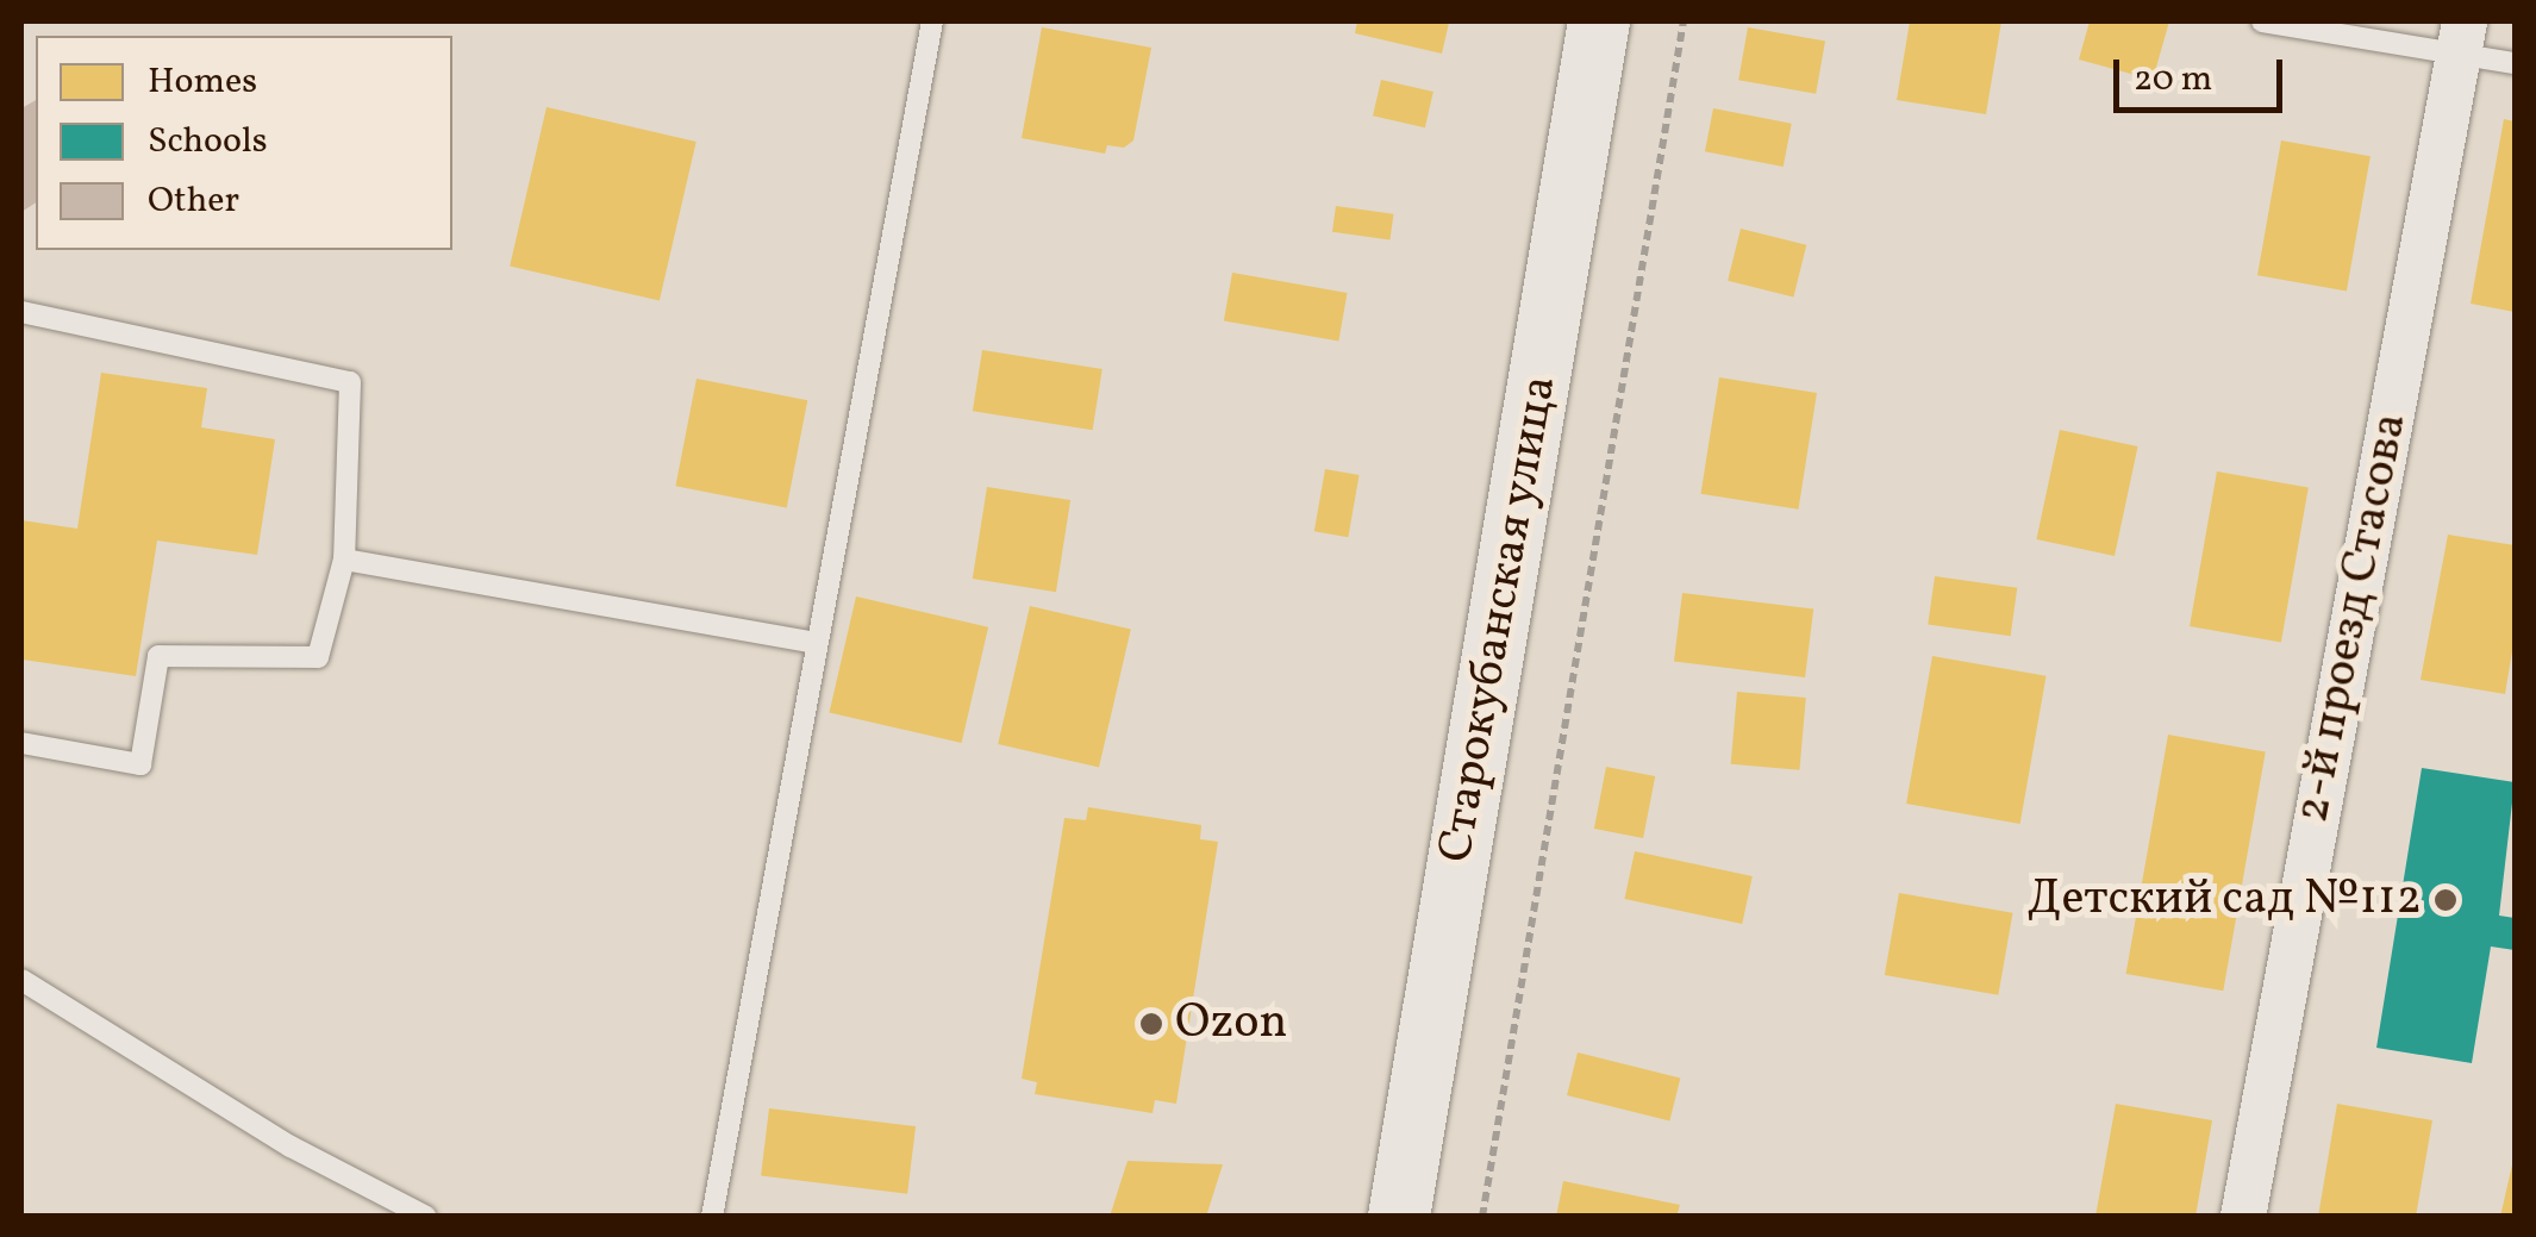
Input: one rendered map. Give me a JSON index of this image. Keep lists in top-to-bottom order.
{
  "streets": {
    "street": ["2-й проезд Стасова", "Старокубанская улица"]
  },
  "places": ["Детский сад №112", "Ozon"],
  "legend": ["Homes", "Schools", "Other"],
  "scale_bar": "20 m"
}
